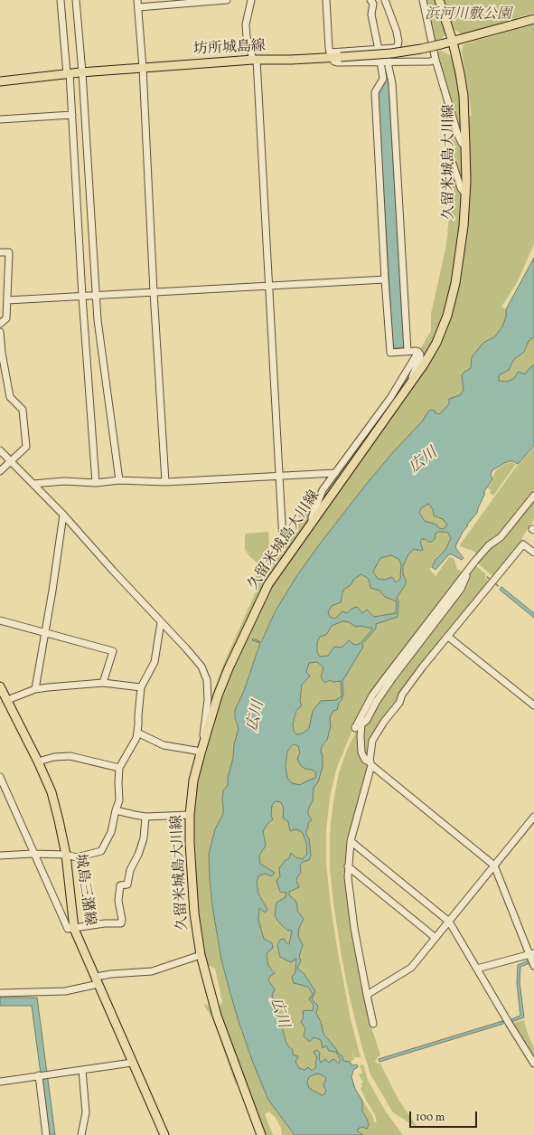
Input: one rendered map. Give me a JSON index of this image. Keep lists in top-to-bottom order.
{
  "streets": {
    "main road": ["坊所城島線", "久留米城島大川線", "城島三潴線"]
  },
  "crossings": [
    ["坊所城島線", "久留米城島大川線"]
  ],
  "water": ["広川"],
  "parks": ["浜河川敷公園"],
  "scale_bar": "100 m"
}
